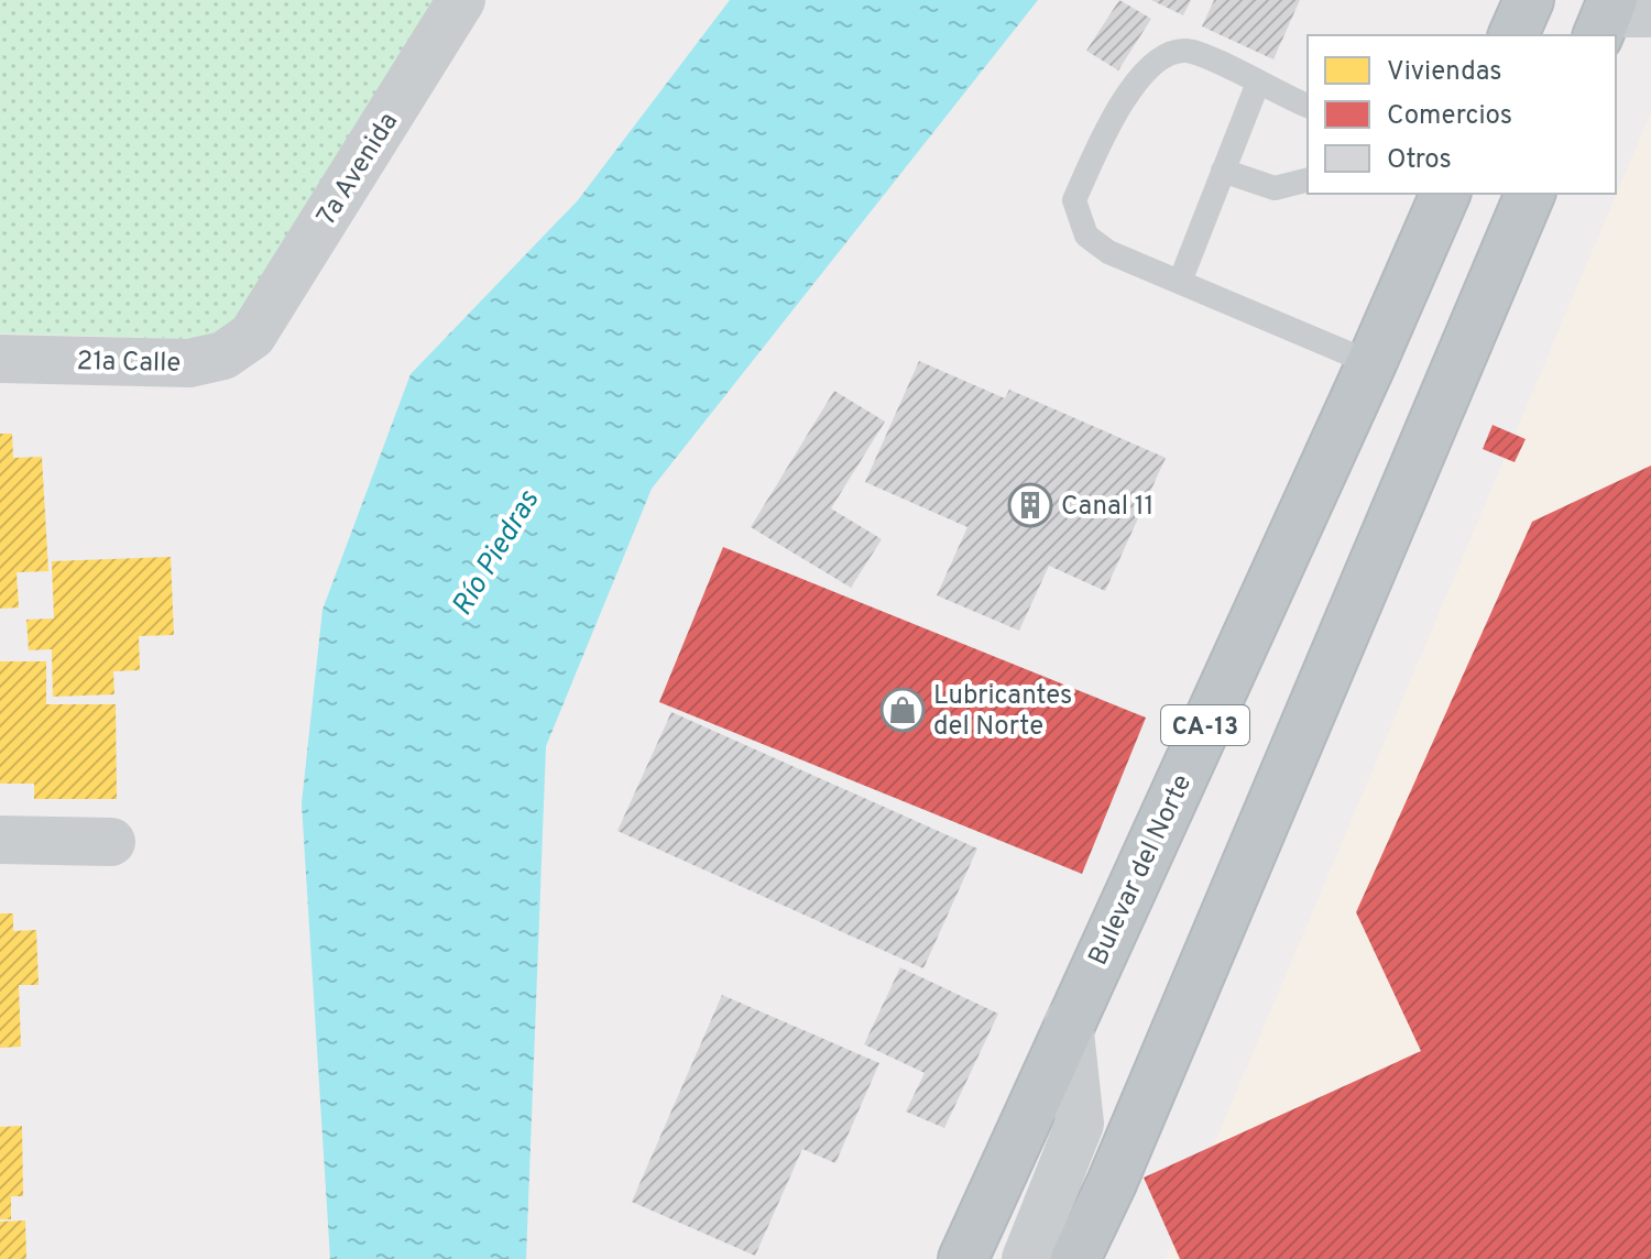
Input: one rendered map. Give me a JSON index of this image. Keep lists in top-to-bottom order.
{
  "streets": {
    "highway": ["CA-13", "Bulevar del Norte"],
    "street": ["7a Avenida", "21a Calle"]
  },
  "crossings": [
    ["7a Avenida", "21a Calle"]
  ],
  "water": ["Río Piedras"],
  "places": {
    "building": ["Canal 11"],
    "shop": ["Lubricantes del Norte"]
  },
  "legend": ["Viviendas", "Comercios", "Otros"]
}
